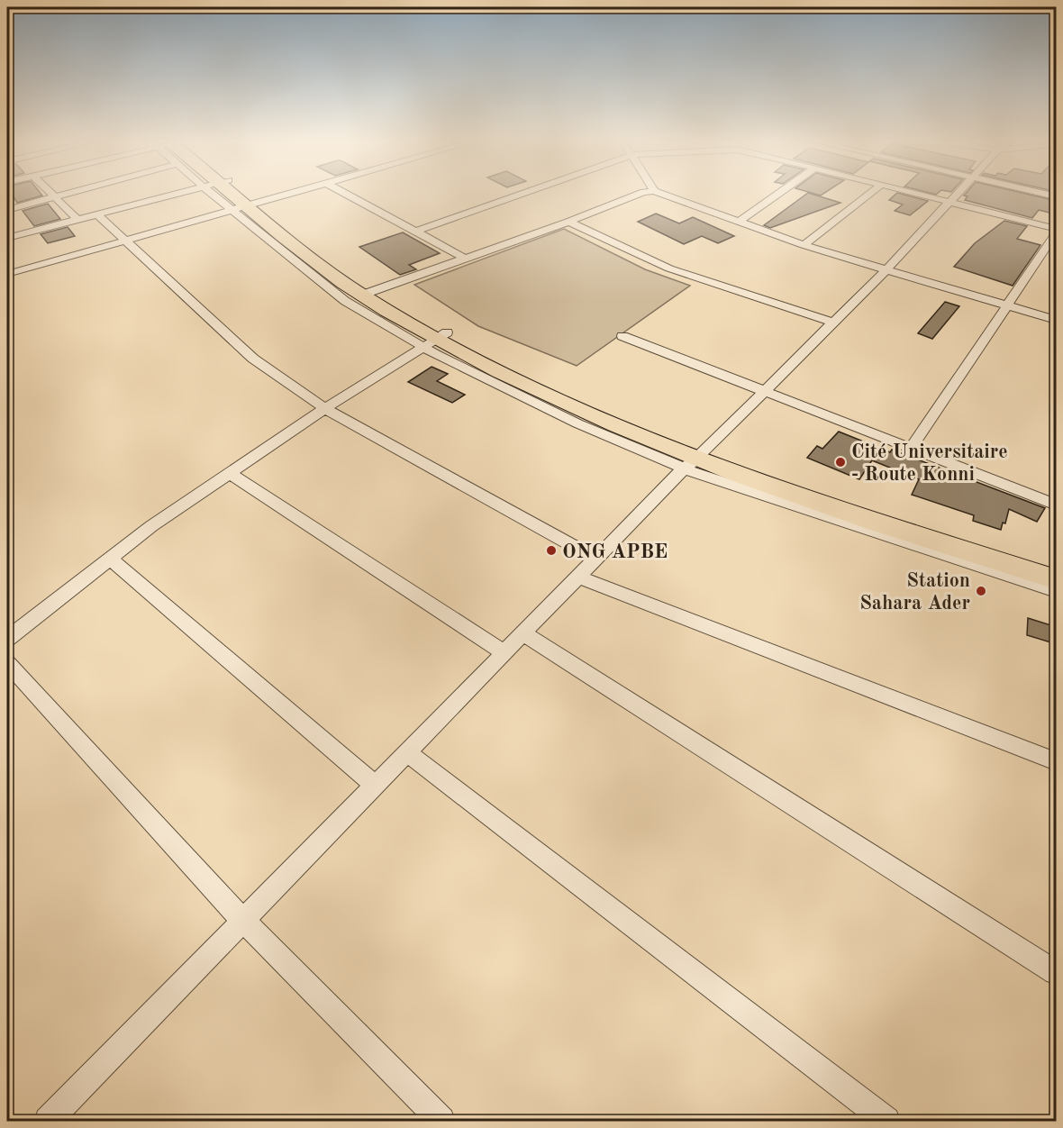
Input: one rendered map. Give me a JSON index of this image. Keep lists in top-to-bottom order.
{
  "places": ["Cité Universitaire - Route Konni", "ONG APBE", "Station Sahara Ader"]
}
